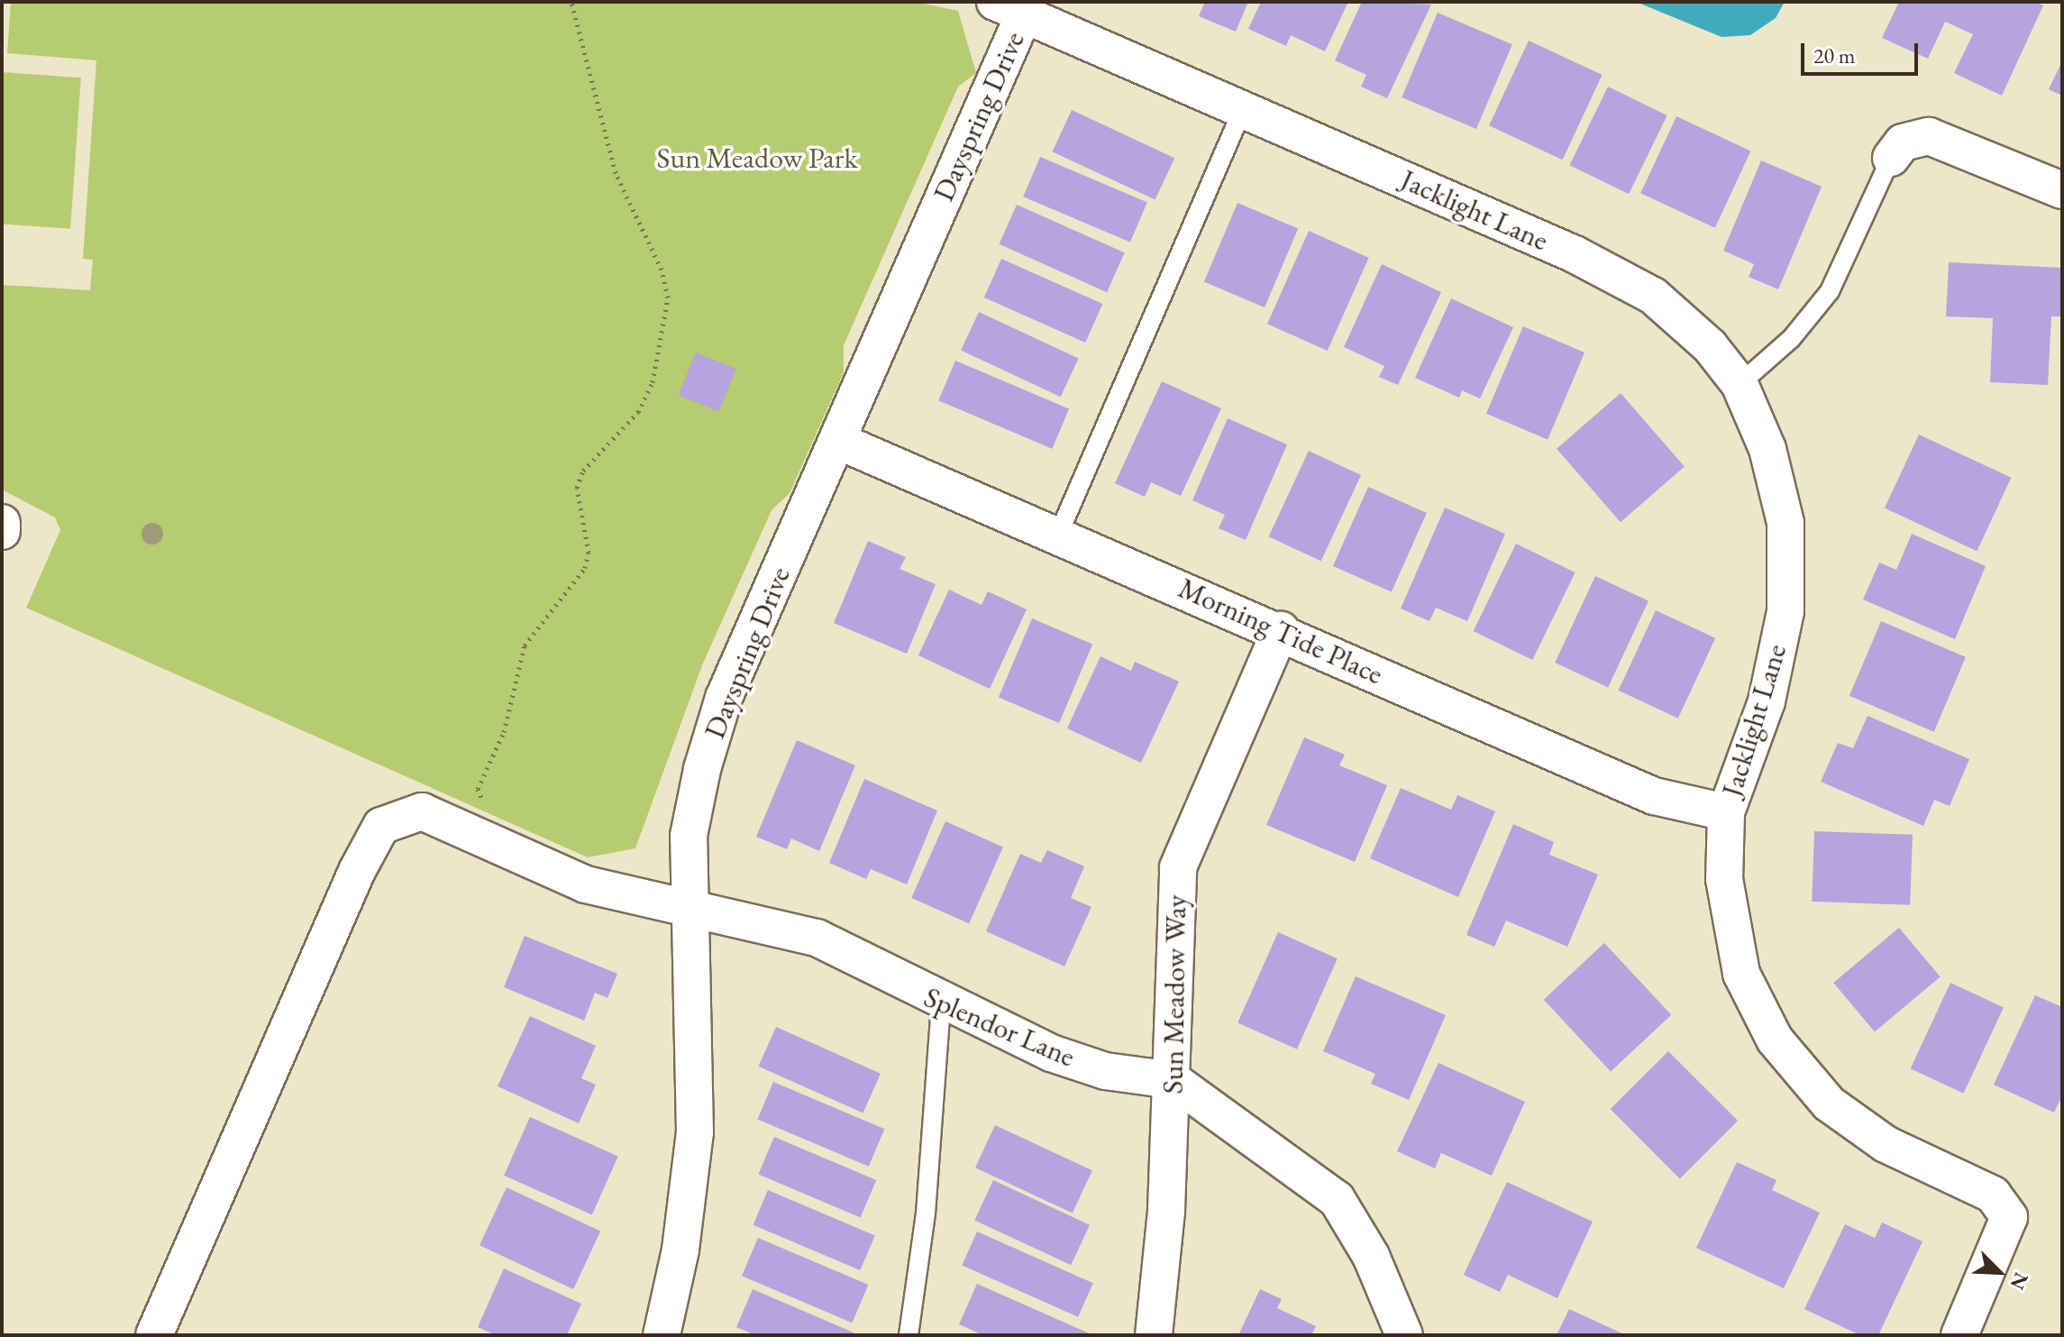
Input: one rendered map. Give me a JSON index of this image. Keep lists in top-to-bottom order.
{
  "streets": {
    "street": [
      "Dayspring Drive",
      "Jacklight Lane",
      "Morning Tide Place",
      "Sun Meadow Way",
      "Splendor Lane"
    ]
  },
  "crossings": [
    ["Dayspring Drive", "Jacklight Lane"],
    ["Dayspring Drive", "Morning Tide Place"],
    ["Dayspring Drive", "Splendor Lane"],
    ["Jacklight Lane", "Morning Tide Place"],
    ["Morning Tide Place", "Sun Meadow Way"],
    ["Sun Meadow Way", "Splendor Lane"]
  ],
  "parks": ["Sun Meadow Park"],
  "scale_bar": "20 m",
  "north": "bottom right"
}
